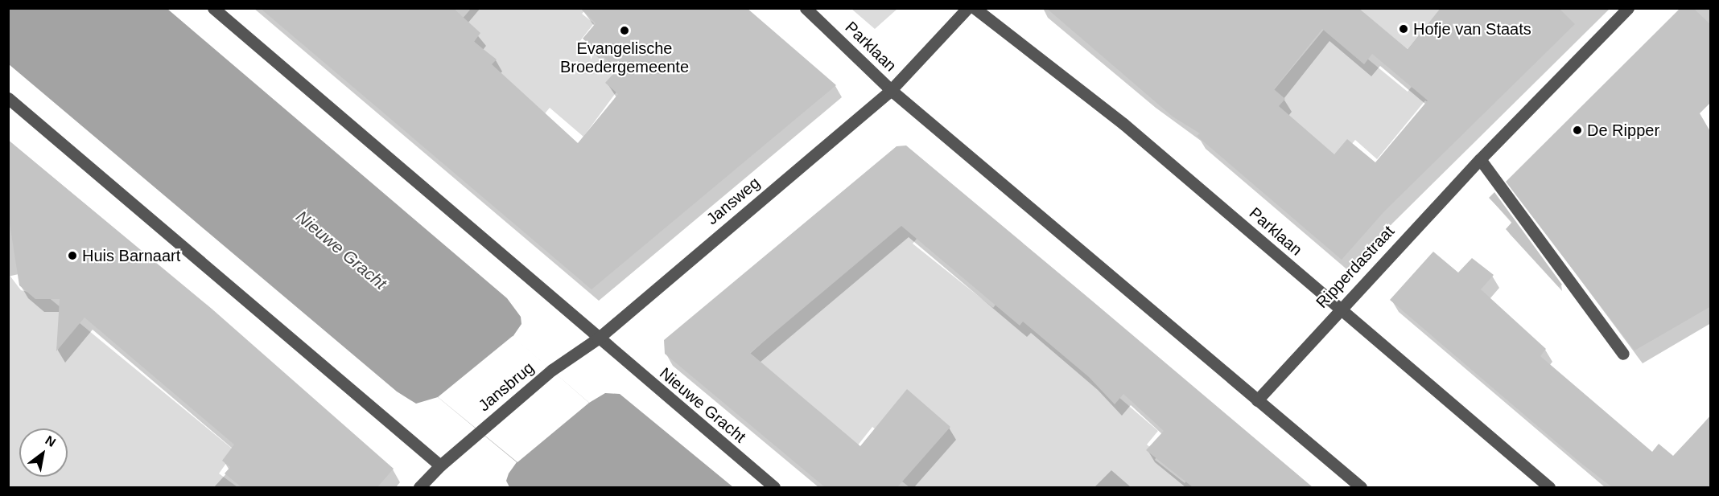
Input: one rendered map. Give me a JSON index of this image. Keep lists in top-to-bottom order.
{
  "streets": {
    "street": [
      "Parklaan",
      "Jansweg",
      "Ripperdastraat",
      "Jansbrug",
      "Nieuwe Gracht"
    ]
  },
  "crossings": [
    ["Parklaan", "Jansweg"],
    ["Parklaan", "Ripperdastraat"],
    ["Jansweg", "Jansbrug"],
    ["Jansweg", "Nieuwe Gracht"],
    ["Jansbrug", "Nieuwe Gracht"]
  ],
  "water": ["Nieuwe Gracht"],
  "places": [
    "Hofje van Staats",
    "Evangelische Broedergemeente",
    "De Ripper",
    "Huis Barnaart"
  ],
  "north": "top right"
}
